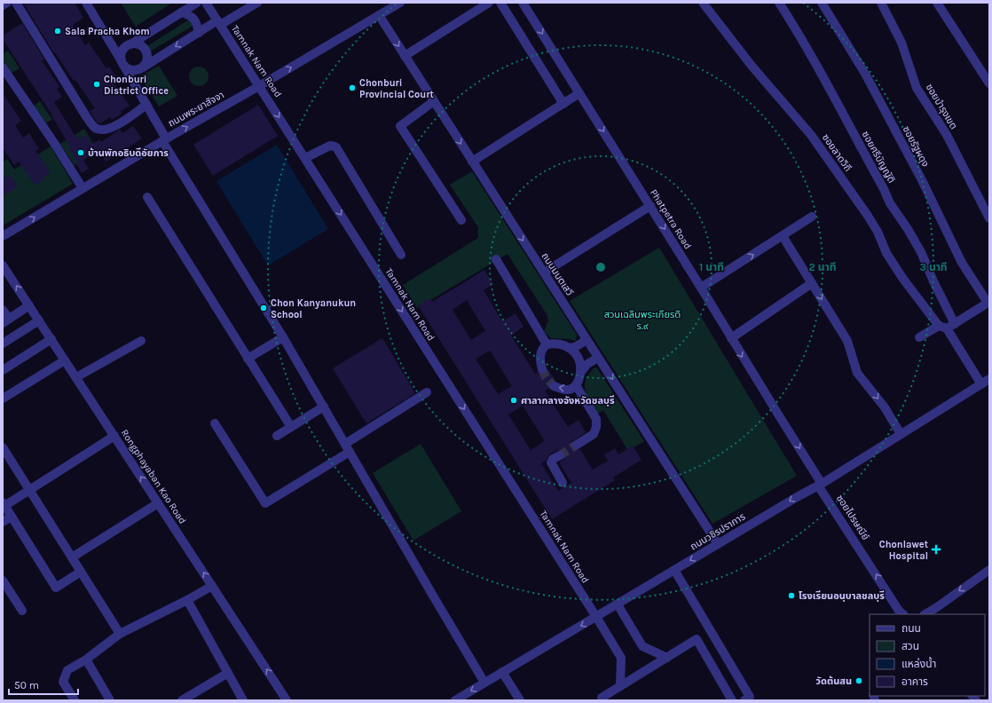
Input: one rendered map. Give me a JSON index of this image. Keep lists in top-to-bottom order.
{
  "streets": {
    "street": [
      "Tamnak Nam Road",
      "ซอยบำรุงเขต",
      "ถนนพระยาสัจจา",
      "ซอยรัฐผดุง",
      "ซอยลาดวิถี",
      "ซอยศรีบัญญัติ",
      "Phatpetra Road",
      "ถนนมนตเสวี",
      "Rongphayaban Kao Road",
      "ซอยไปรษณีย์",
      "ถนนวชิรปราการ"
    ]
  },
  "crossings": [
    ["Tamnak Nam Road", "ถนนพระยาสัจจา"],
    ["Tamnak Nam Road", "ถนนวชิรปราการ"],
    ["ถนนพระยาสัจจา", "ถนนมนตเสวี"],
    ["ซอยลาดวิถี", "ซอยศรีบัญญัติ"],
    ["ซอยลาดวิถี", "ถนนวชิรปราการ"],
    ["Phatpetra Road", "ซอยไปรษณีย์"],
    ["Phatpetra Road", "ถนนวชิรปราการ"],
    ["ถนนมนตเสวี", "ถนนวชิรปราการ"],
    ["ซอยไปรษณีย์", "ถนนวชิรปราการ"]
  ],
  "one_way": [
    "Tamnak Nam Road",
    "Phatpetra Road",
    "ถนนมนตเสวี",
    "ซอยไปรษณีย์",
    "ถนนวชิรปราการ"
  ],
  "parks": ["สวนเฉลิมพระเกียรติ ร.๙"],
  "places": {
    "other": [
      "Sala Pracha Khom",
      "Chonburi District Office",
      "Chonburi Provincial Court",
      "บ้านพักอธิบดีอัยการ",
      "Chon Kanyanukun School",
      "ศาลากลางจังหวัดชลบุรี",
      "โรงเรียนอนุบาลชลบุรี",
      "วัดต้นสน"
    ],
    "health": ["Chonlawet Hospital"]
  },
  "legend": [
    "ถนน",
    "สวน",
    "แหล่งน้ำ",
    "อาคาร"
  ],
  "scale_bar": "50 m",
  "rings": ["1 นาที", "2 นาที", "3 นาที"]
}
